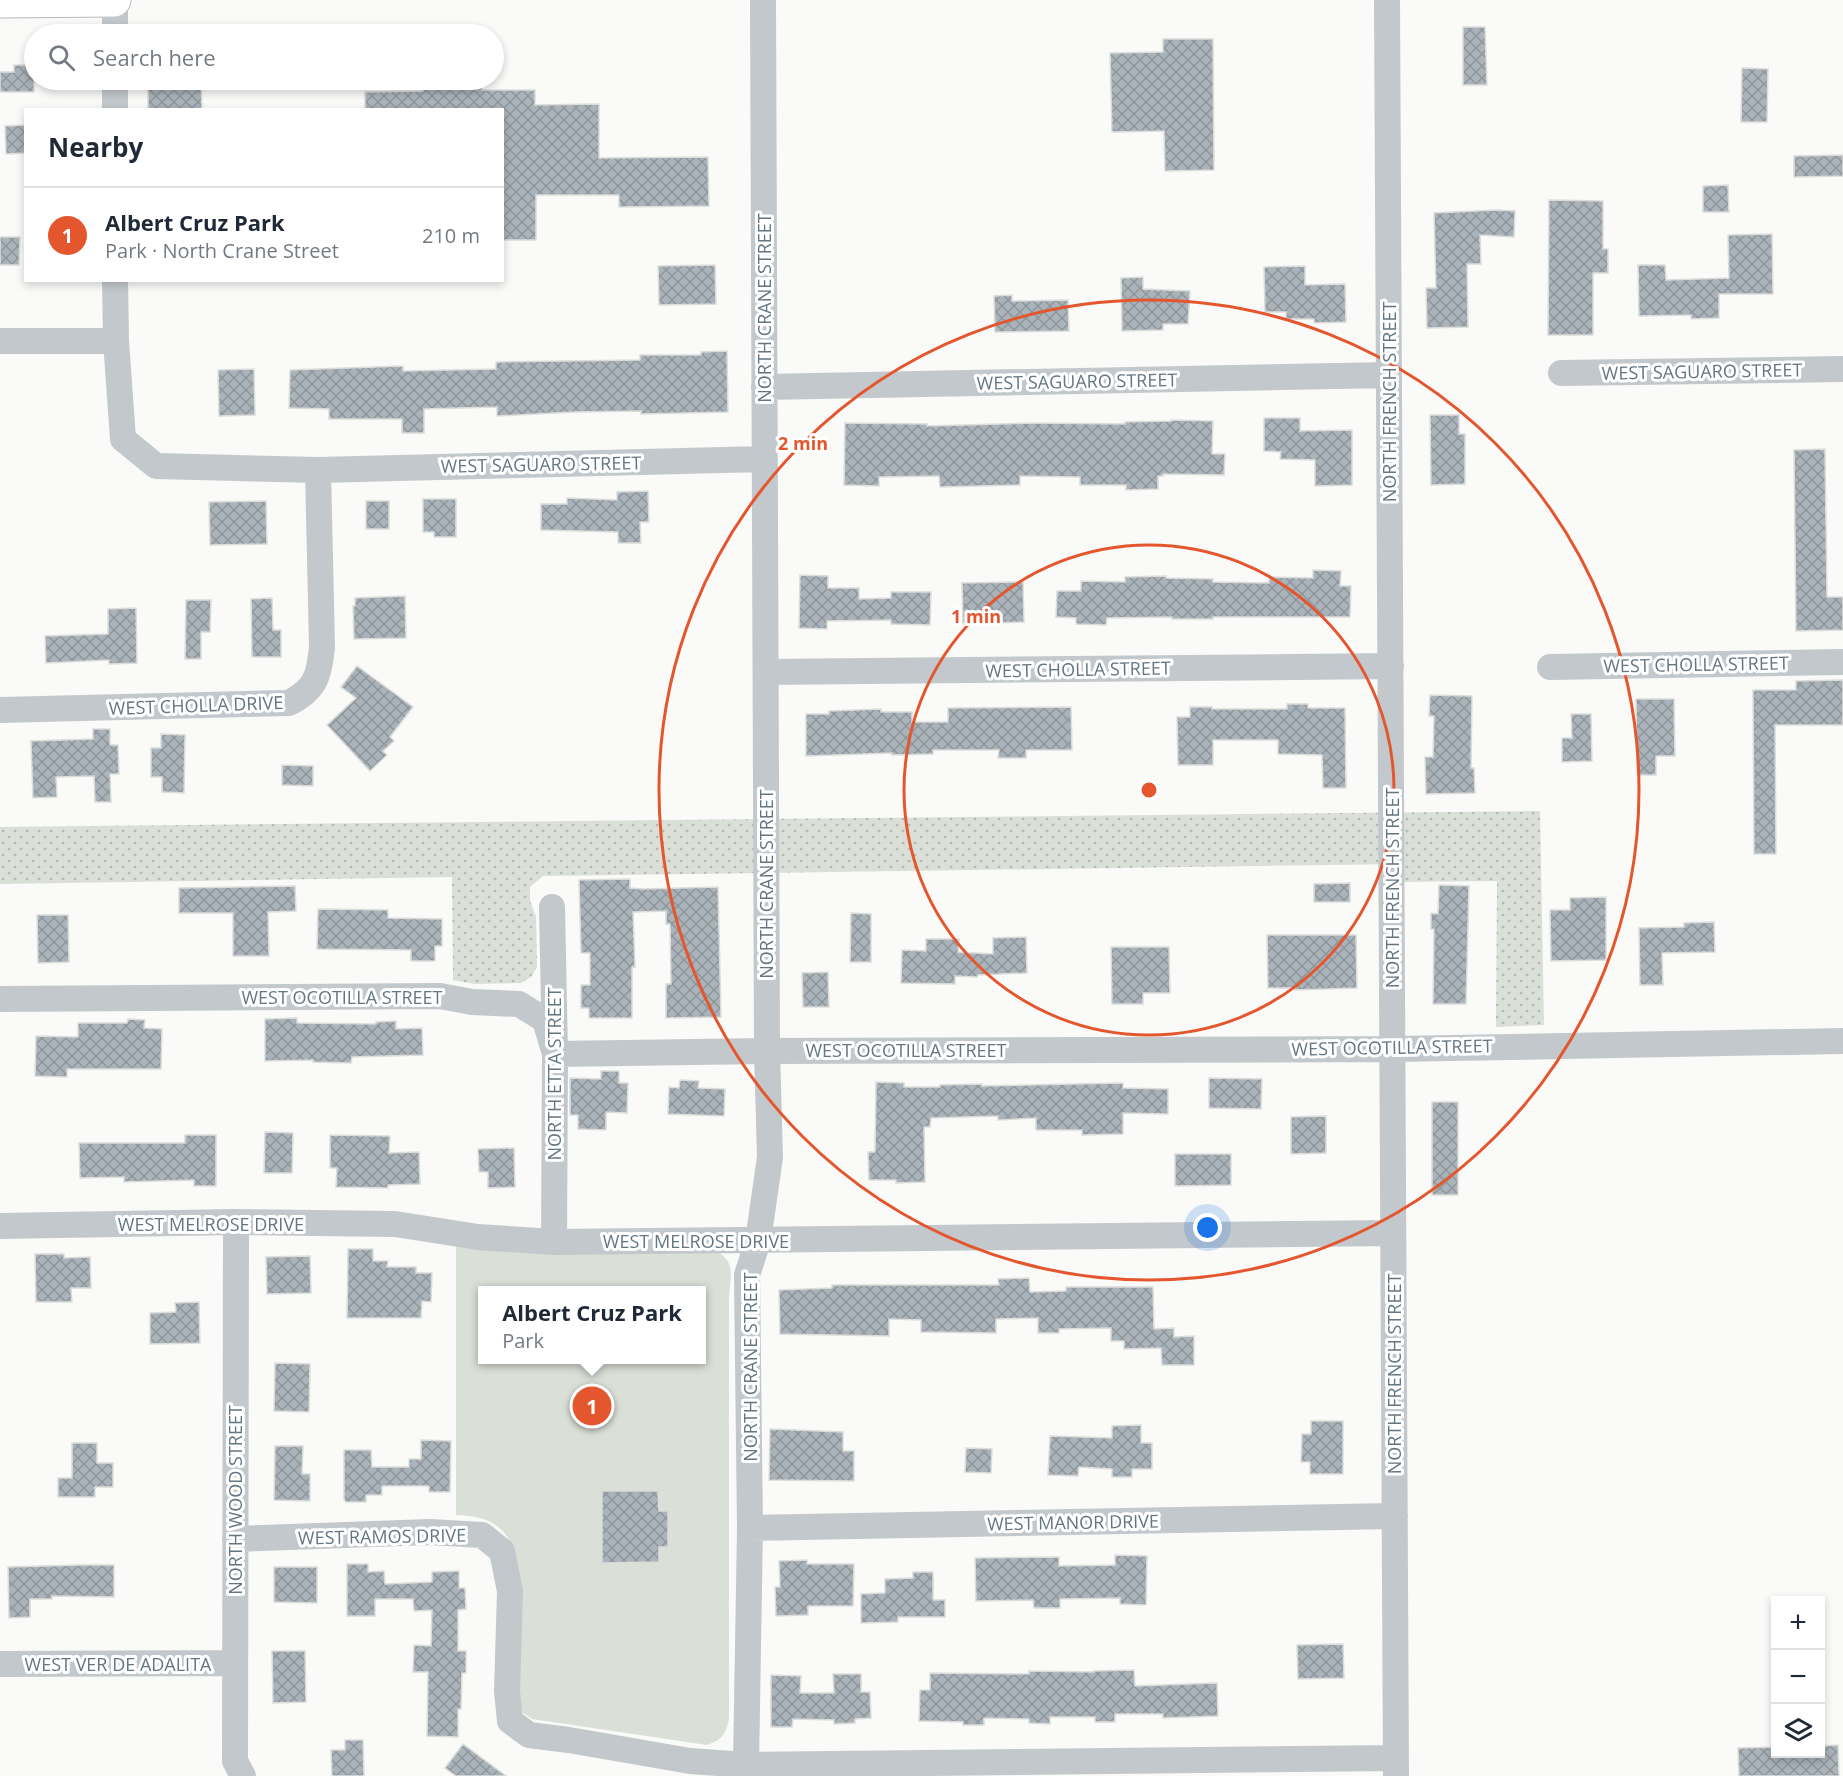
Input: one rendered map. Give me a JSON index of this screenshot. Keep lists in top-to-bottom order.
{
  "streets": {
    "street": [
      "NORTH CRANE STREET",
      "WEST SAGUARO STREET",
      "NORTH FRENCH STREET",
      "WEST CHOLLA STREET",
      "WEST CHOLLA DRIVE",
      "WEST OCOTILLA STREET",
      "NORTH ETTA STREET",
      "WEST MELROSE DRIVE",
      "NORTH WOOD STREET",
      "WEST MANOR DRIVE",
      "WEST RAMOS DRIVE",
      "WEST VER DE ADALITA"
    ]
  },
  "crossings": [
    ["NORTH CRANE STREET", "WEST SAGUARO STREET"],
    ["NORTH CRANE STREET", "WEST CHOLLA STREET"],
    ["NORTH CRANE STREET", "WEST OCOTILLA STREET"],
    ["NORTH CRANE STREET", "WEST MELROSE DRIVE"],
    ["NORTH CRANE STREET", "WEST MANOR DRIVE"],
    ["NORTH CRANE STREET", "WEST RAMOS DRIVE"],
    ["WEST SAGUARO STREET", "NORTH FRENCH STREET"],
    ["WEST SAGUARO STREET", "WEST CHOLLA DRIVE"],
    ["NORTH FRENCH STREET", "WEST CHOLLA STREET"],
    ["NORTH FRENCH STREET", "WEST OCOTILLA STREET"],
    ["NORTH FRENCH STREET", "WEST MELROSE DRIVE"],
    ["NORTH FRENCH STREET", "WEST MANOR DRIVE"],
    ["NORTH FRENCH STREET", "WEST RAMOS DRIVE"],
    ["WEST OCOTILLA STREET", "NORTH ETTA STREET"],
    ["NORTH ETTA STREET", "WEST MELROSE DRIVE"],
    ["WEST MELROSE DRIVE", "NORTH WOOD STREET"],
    ["NORTH WOOD STREET", "WEST RAMOS DRIVE"],
    ["NORTH WOOD STREET", "WEST VER DE ADALITA"]
  ],
  "page": {
    "search": "Search here",
    "heading": "Nearby",
    "list": [
      {
        "mark": "1",
        "name": "Albert Cruz Park",
        "note": "Park · North Crane Street",
        "value": "210 m"
      }
    ],
    "popup": ["Albert Cruz Park", "Park"],
    "pins": "1",
    "map_buttons": ["+", "−"]
  },
  "rings": ["2 min", "1 min"]
}
